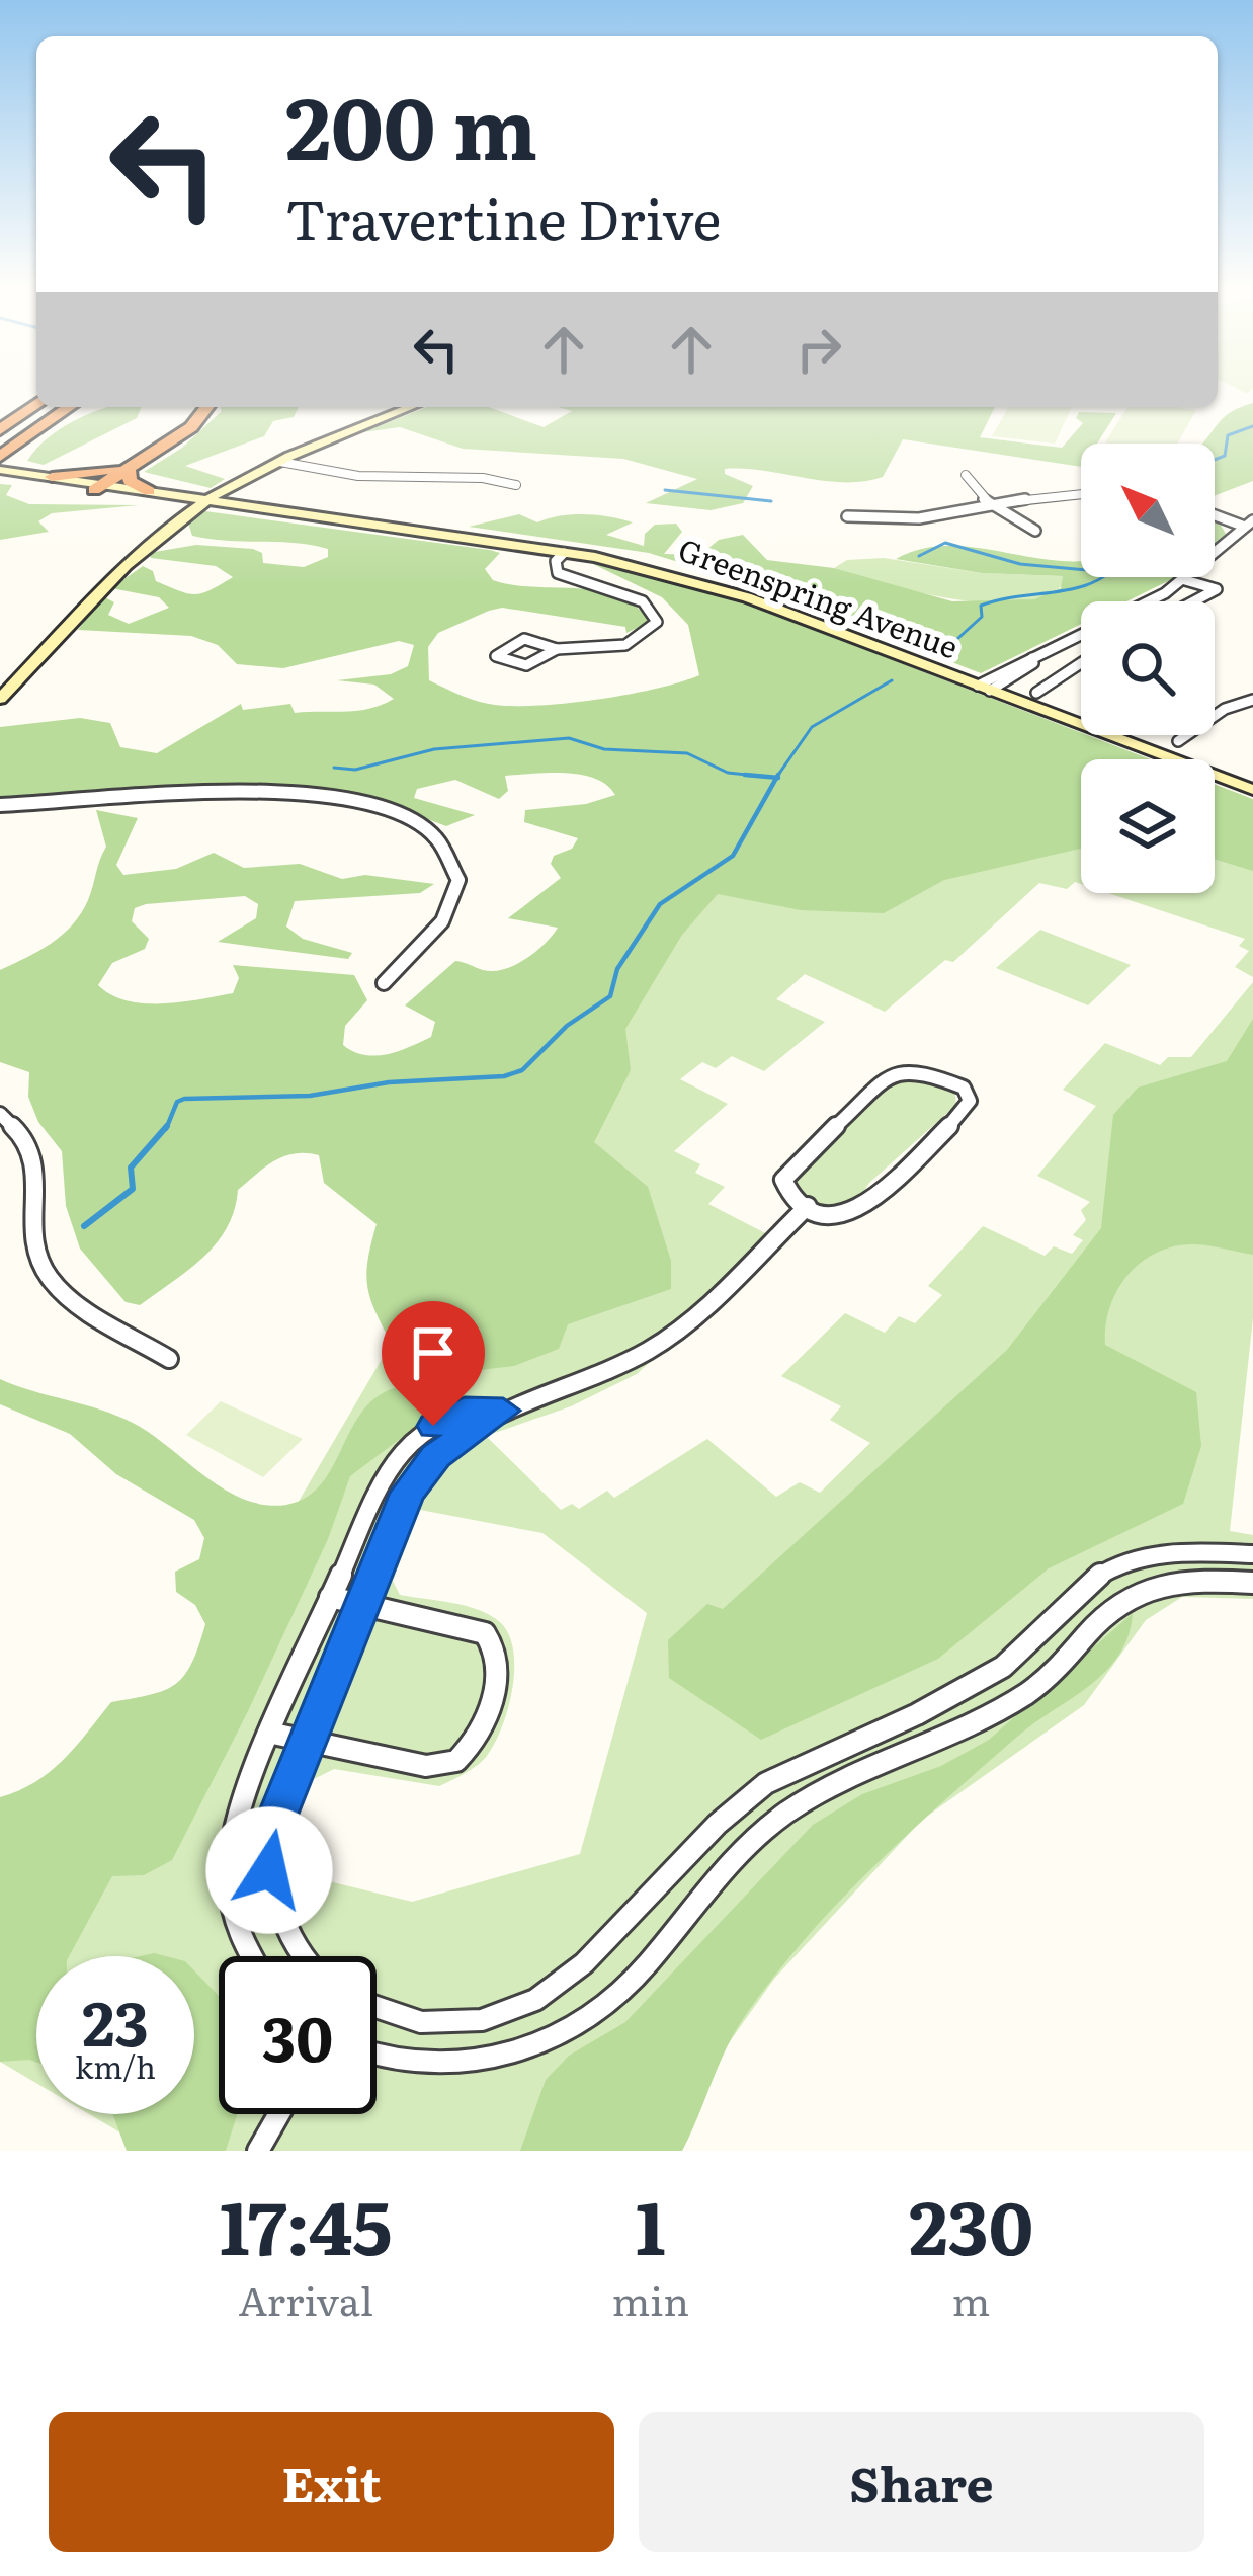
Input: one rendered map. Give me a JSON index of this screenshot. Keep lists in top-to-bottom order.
{
  "streets": {
    "main road": ["Greenspring Avenue"]
  },
  "north": "top left",
  "page": {
    "turn": ["200 m", "Travertine Drive"],
    "speed": "23 km/h",
    "limit": "30",
    "eta": [
      "17:45",
      "Arrival",
      "1",
      "min",
      "230",
      "m"
    ],
    "buttons": ["Exit", "Share"]
  }
}
